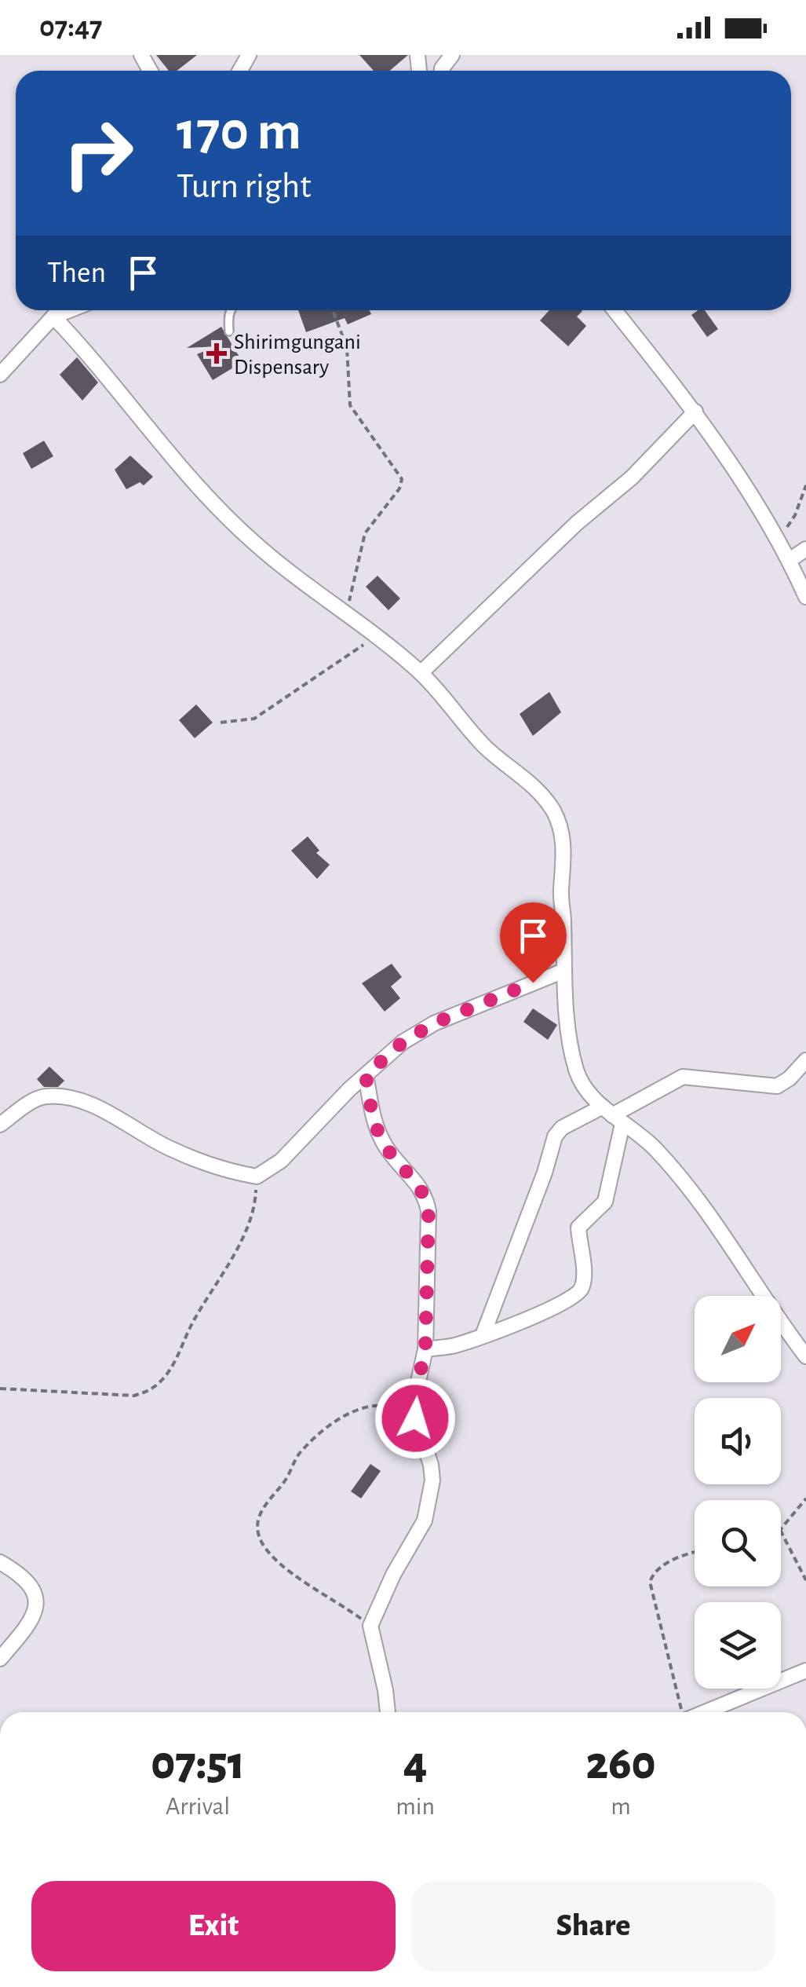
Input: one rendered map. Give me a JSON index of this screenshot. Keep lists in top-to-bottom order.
{
  "places": {
    "health": ["Shirimgungani Dispensary"]
  },
  "north": "top right",
  "page": {
    "status": "07:47",
    "turn": ["170 m", "Turn right"],
    "then": "Then",
    "eta": [
      "07:51",
      "Arrival",
      "4",
      "min",
      "260",
      "m"
    ],
    "buttons": ["Exit", "Share"]
  }
}
